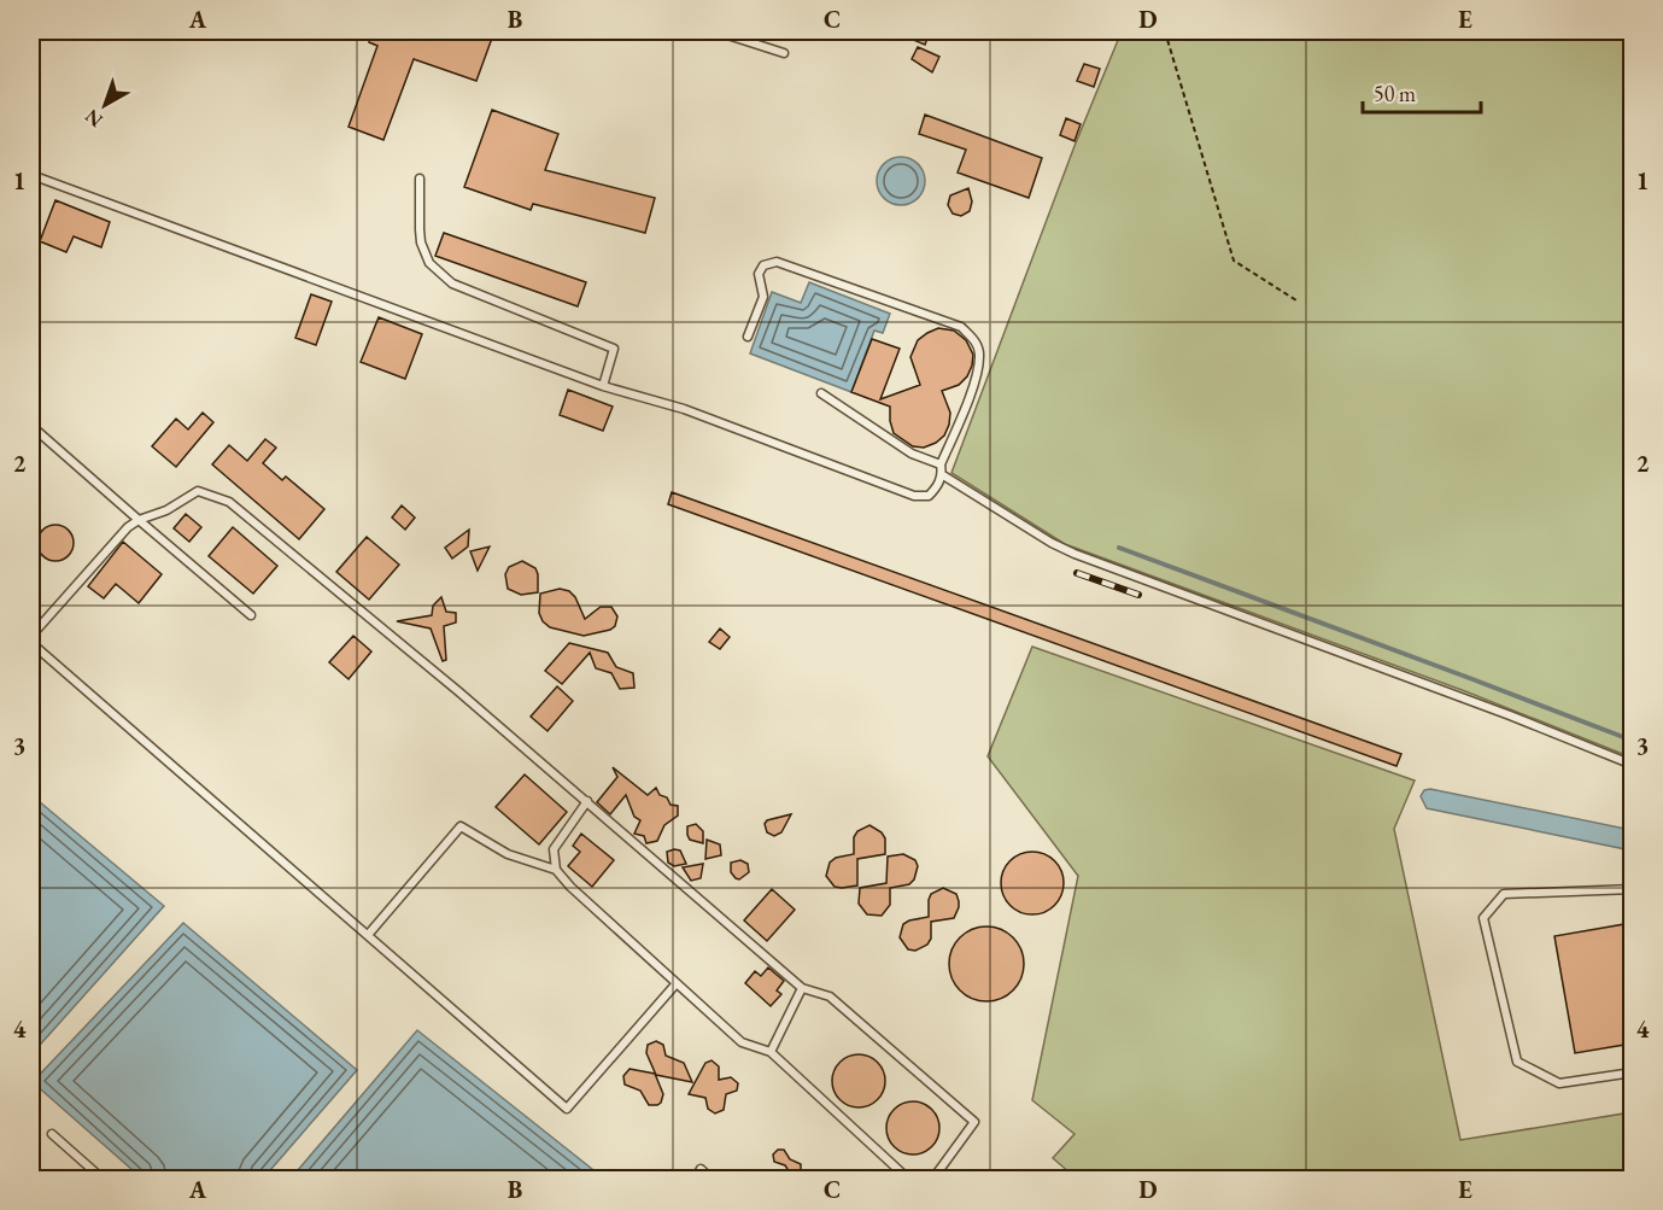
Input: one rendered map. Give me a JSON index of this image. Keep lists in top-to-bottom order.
{
  "scale_bar": "50 m",
  "north": "bottom left",
  "grid": {
    "columns": [
      "A",
      "B",
      "C",
      "D",
      "E"
    ],
    "rows": [
      "1",
      "2",
      "3",
      "4"
    ]
  }
}
